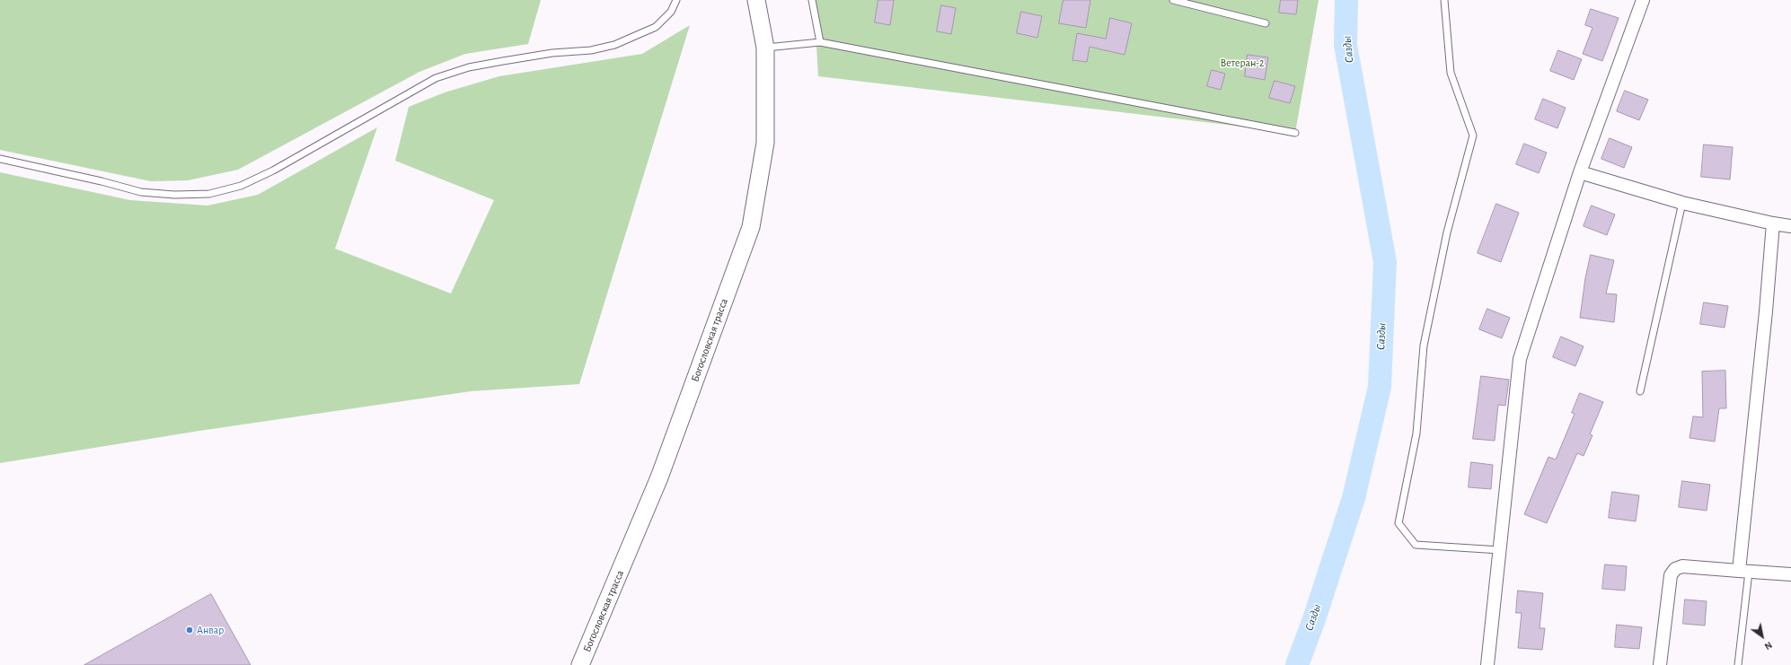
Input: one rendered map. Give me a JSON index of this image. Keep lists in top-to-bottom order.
{
  "streets": {
    "main road": ["Богословская трасса"]
  },
  "water": ["Сазды"],
  "parks": ["Ветеран-2"],
  "places": ["Анвар"],
  "north": "bottom right"
}
